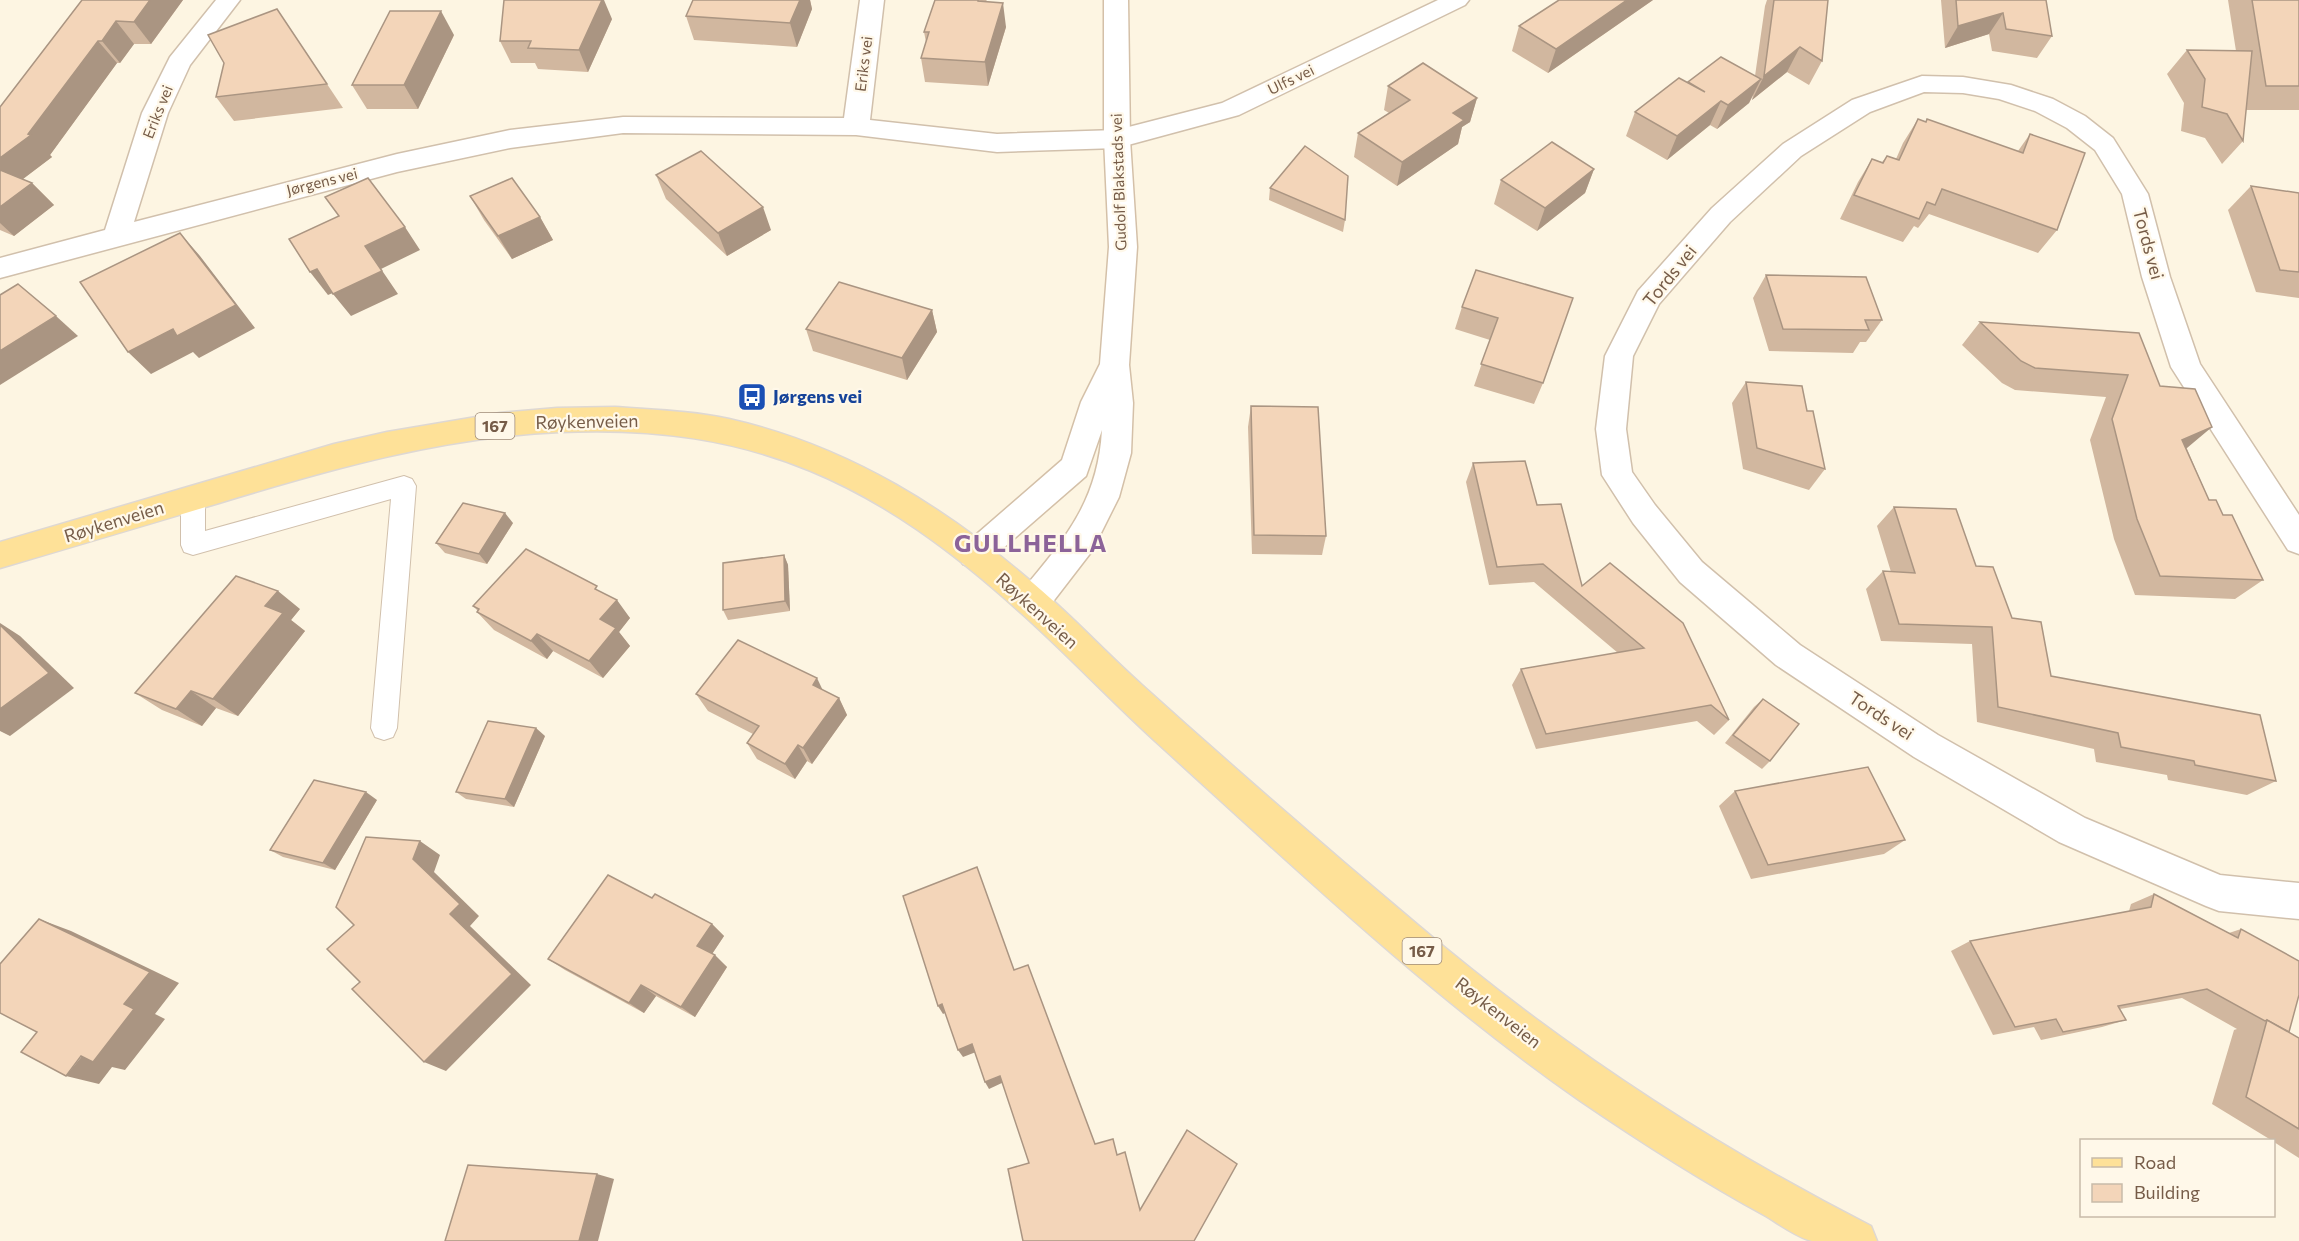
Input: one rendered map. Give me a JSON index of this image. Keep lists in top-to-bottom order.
{
  "streets": {
    "main road": ["Røykenveien", "167"],
    "street": [
      "Eriks vei",
      "Ulfs vei",
      "Jørgens vei",
      "Gudolf Blakstads vei",
      "Tords vei"
    ]
  },
  "crossings": [
    ["Eriks vei", "Jørgens vei"],
    ["Ulfs vei", "Jørgens vei"],
    ["Ulfs vei", "Gudolf Blakstads vei"],
    ["Jørgens vei", "Gudolf Blakstads vei"],
    ["Gudolf Blakstads vei", "Røykenveien"]
  ],
  "districts": ["GULLHELLA"],
  "places": {
    "bus stop": ["Jørgens vei"]
  },
  "legend": ["Road", "Building"]
}
